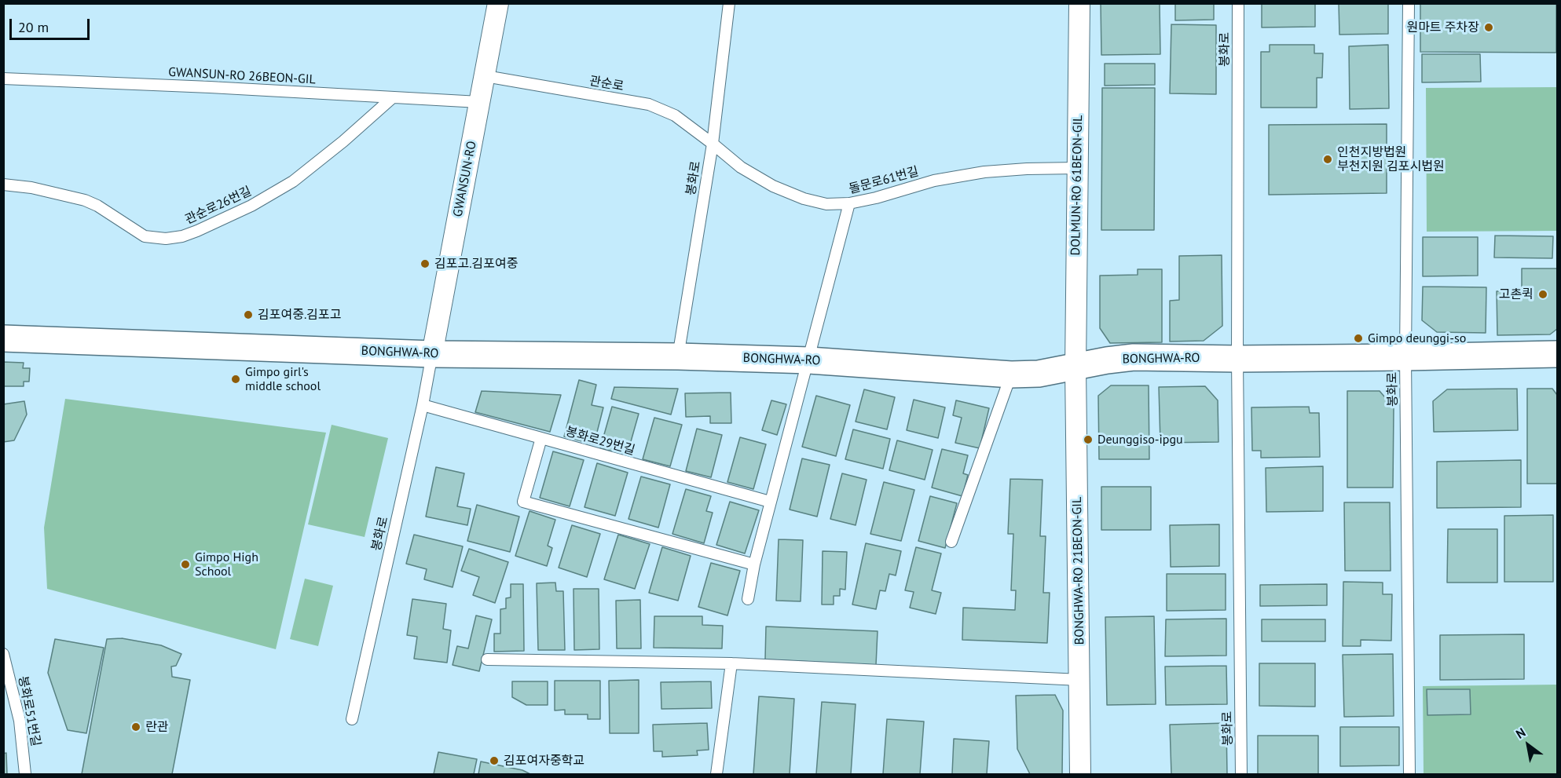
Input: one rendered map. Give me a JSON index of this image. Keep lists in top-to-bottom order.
{
  "streets": {
    "street": [
      "GWANSUN-RO",
      "DOLMUN-RO 61BEON-GIL",
      "BONGHWA-RO",
      "BONGHWA-RO 21BEON-GIL"
    ],
    "lane": [
      "봉화로",
      "GWANSUN-RO 26BEON-GIL",
      "관순로",
      "돌문로61번길",
      "관순로26번길",
      "봉화로29번길",
      "봉화로51번길"
    ]
  },
  "crossings": [
    ["봉화로", "관순로"],
    ["봉화로", "GWANSUN-RO"],
    ["봉화로", "돌문로61번길"],
    ["봉화로", "BONGHWA-RO"],
    ["봉화로", "봉화로29번길"],
    ["GWANSUN-RO 26BEON-GIL", "GWANSUN-RO"],
    ["GWANSUN-RO 26BEON-GIL", "관순로26번길"],
    ["관순로", "GWANSUN-RO"],
    ["관순로", "돌문로61번길"],
    ["GWANSUN-RO", "BONGHWA-RO"],
    ["돌문로61번길", "DOLMUN-RO 61BEON-GIL"],
    ["DOLMUN-RO 61BEON-GIL", "BONGHWA-RO"],
    ["DOLMUN-RO 61BEON-GIL", "BONGHWA-RO 21BEON-GIL"],
    ["BONGHWA-RO", "BONGHWA-RO 21BEON-GIL"]
  ],
  "places": [
    "원마트 주차장",
    "인천지방법원 부천지원 김포시법원",
    "김포고.김포여중",
    "고촌퀵",
    "김포여중.김포고",
    "Gimpo deunggi-so",
    "Gimpo girl's middle school",
    "Deunggiso-ipgu",
    "Gimpo High School",
    "란관",
    "김포여자중학교"
  ],
  "scale_bar": "20 m",
  "north": "top left"
}
